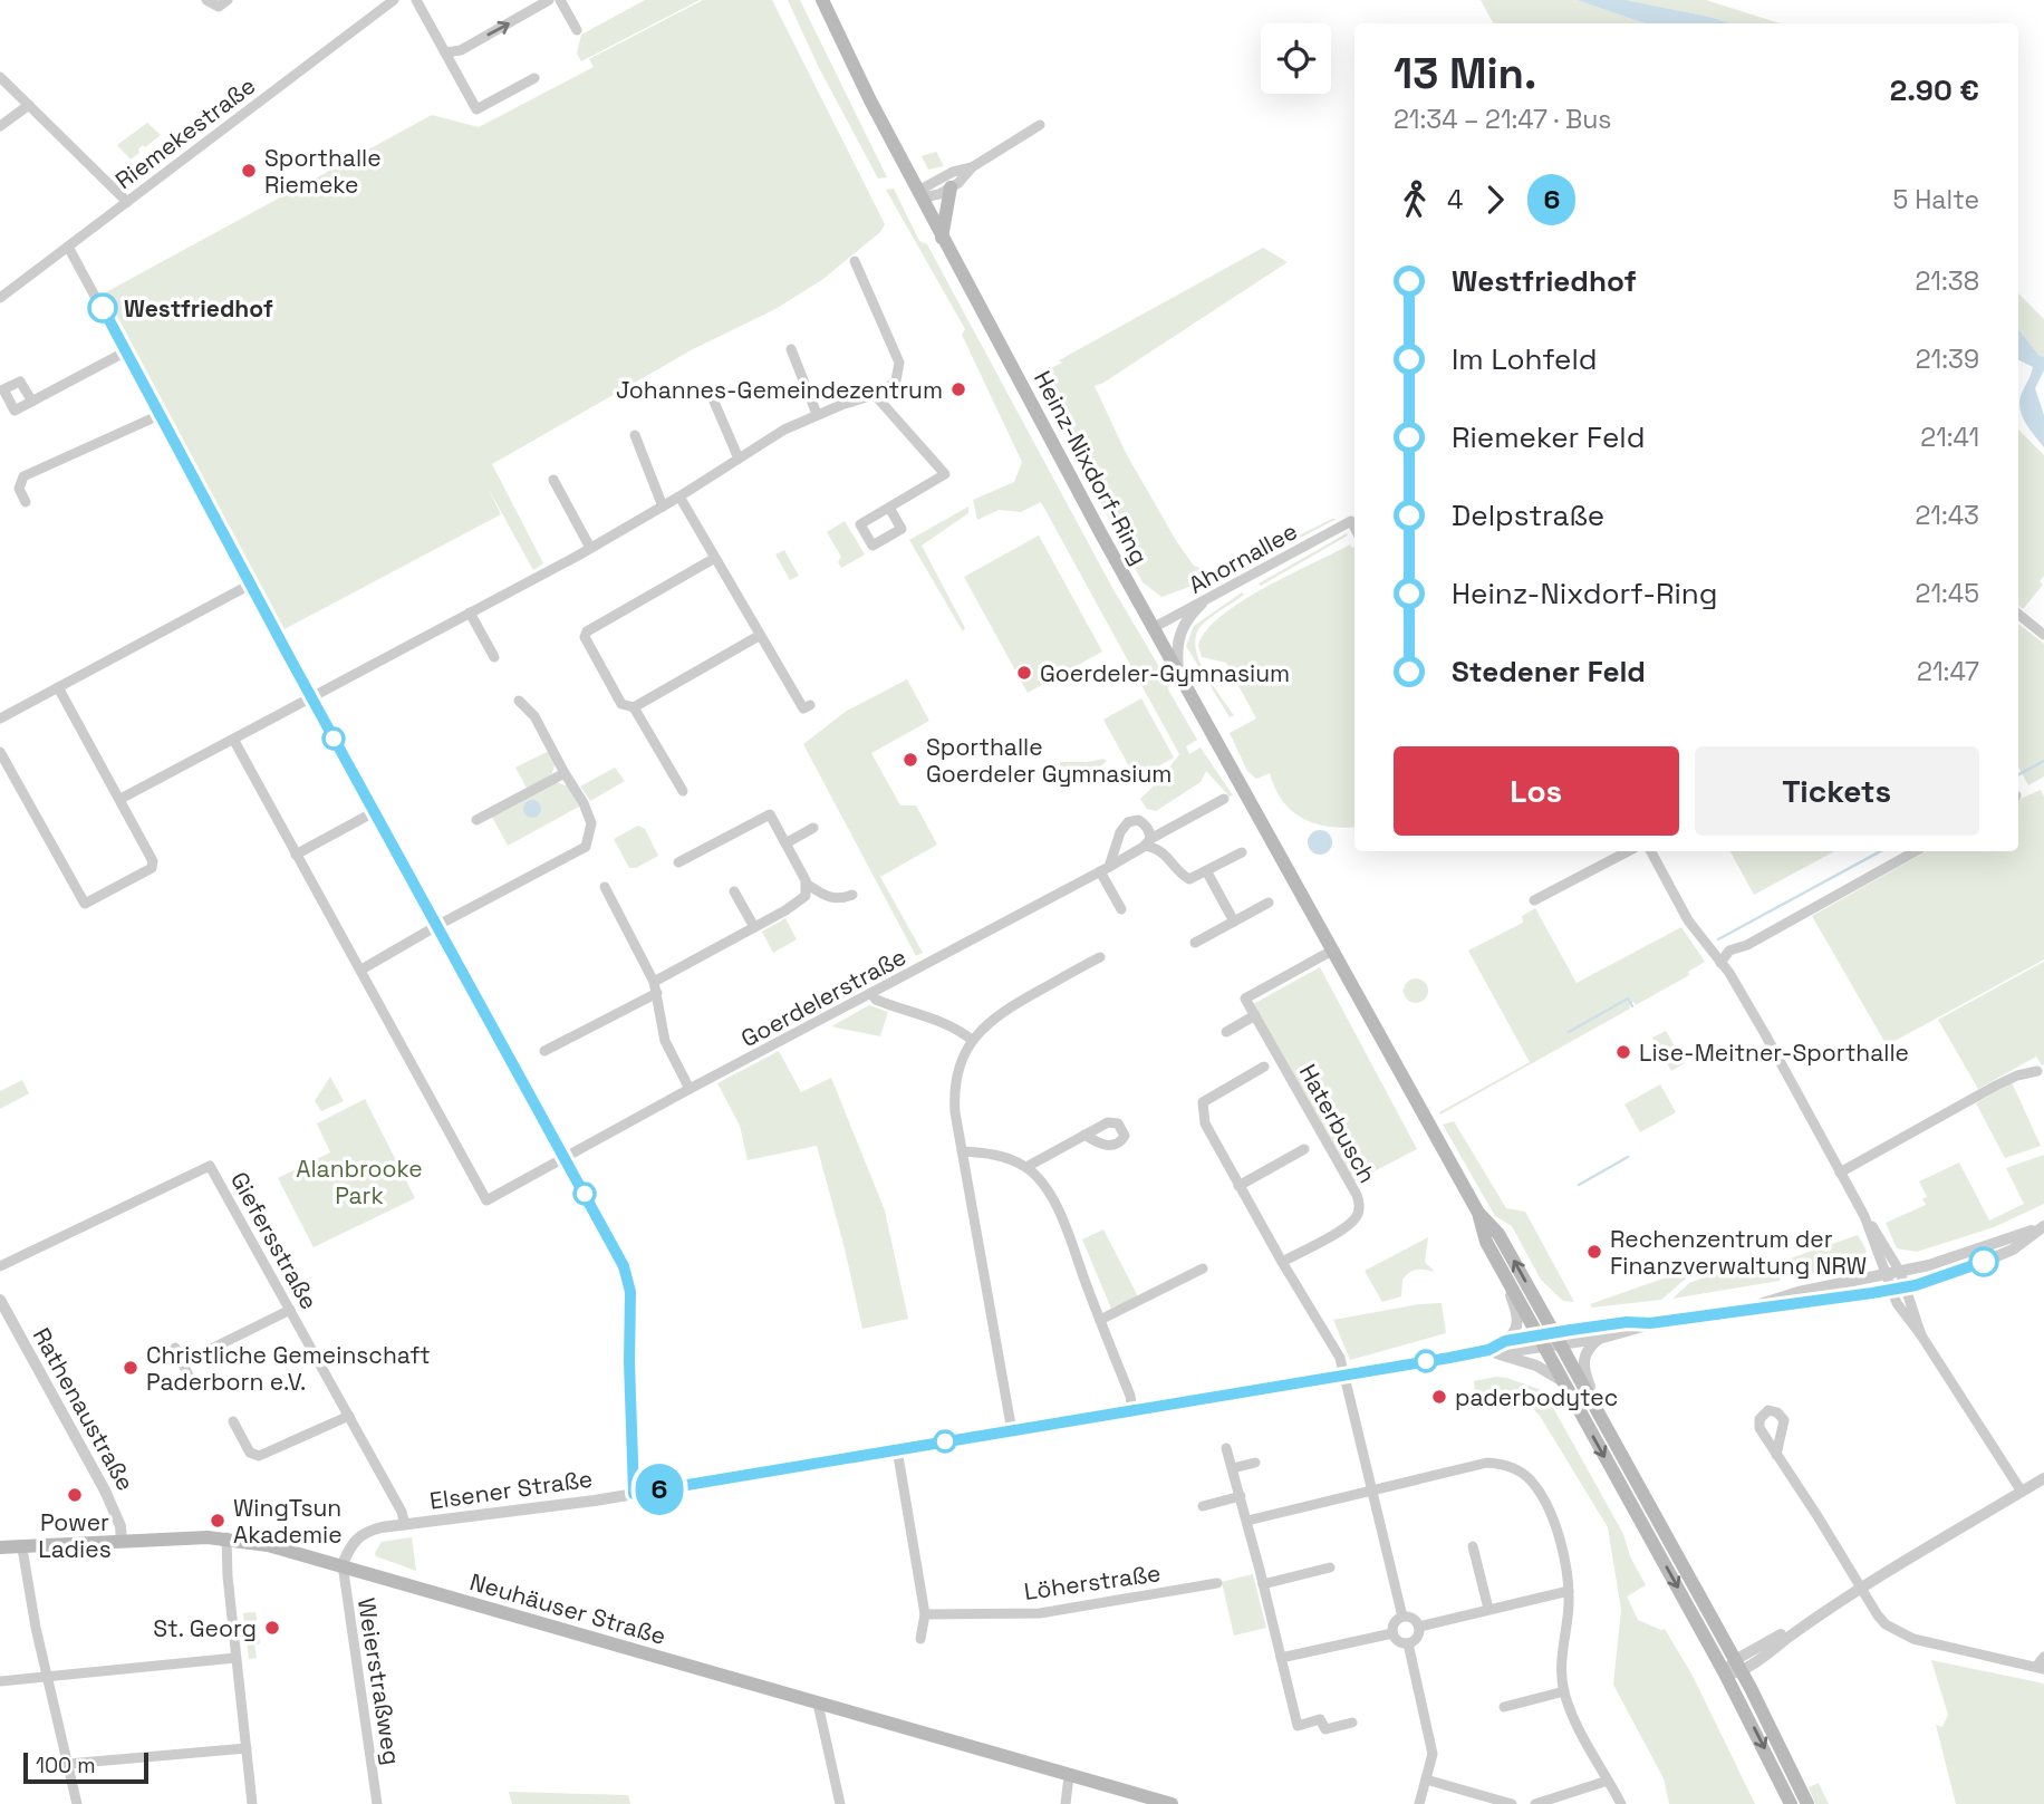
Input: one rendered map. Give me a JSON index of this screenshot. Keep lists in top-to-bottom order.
{
  "streets": {
    "main road": ["Heinz-Nixdorf-Ring", "Neuhäuser Straße"],
    "street": [
      "Riemekestraße",
      "Ahornallee",
      "Goerdelerstraße",
      "Haterbusch",
      "Giefersstraße",
      "Rathenaustraße",
      "Elsener Straße",
      "Löherstraße",
      "Weierstraßweg"
    ]
  },
  "crossings": [
    ["Heinz-Nixdorf-Ring", "Ahornallee"],
    ["Heinz-Nixdorf-Ring", "Elsener Straße"],
    ["Haterbusch", "Elsener Straße"],
    ["Giefersstraße", "Elsener Straße"],
    ["Rathenaustraße", "Neuhäuser Straße"],
    ["Elsener Straße", "Neuhäuser Straße"],
    ["Elsener Straße", "Weierstraßweg"],
    ["Neuhäuser Straße", "Weierstraßweg"]
  ],
  "parks": ["Alanbrooke Park"],
  "places": [
    "Sporthalle Riemeke",
    "Westfriedhof",
    "Johannes-Gemeindezentrum",
    "Goerdeler-Gymnasium",
    "Sporthalle Goerdeler Gymnasium",
    "Lise-Meitner-Sporthalle",
    "Rechenzentrum der Finanzverwaltung NRW",
    "Christliche Gemeinschaft Paderborn e.V.",
    "paderbodytec",
    "Power Ladies",
    "WingTsun Akademie",
    "St. Georg"
  ],
  "lines": ["bus line 6"],
  "scale_bar": "100 m",
  "page": {
    "on_map": "6",
    "heading": ["13 Min.", "21:34 – 21:47 · Bus", "2.90 €"],
    "legs": ["4", "6", "5 Halte"],
    "list": [
      {
        "name": "Westfriedhof",
        "value": "21:38"
      },
      {
        "name": "Im Lohfeld",
        "value": "21:39"
      },
      {
        "name": "Riemeker Feld",
        "value": "21:41"
      },
      {
        "name": "Delpstraße",
        "value": "21:43"
      },
      {
        "name": "Heinz-Nixdorf-Ring",
        "value": "21:45"
      },
      {
        "name": "Stedener Feld",
        "value": "21:47"
      }
    ],
    "buttons": ["Los", "Tickets"],
    "scale": "100 m"
  }
}
